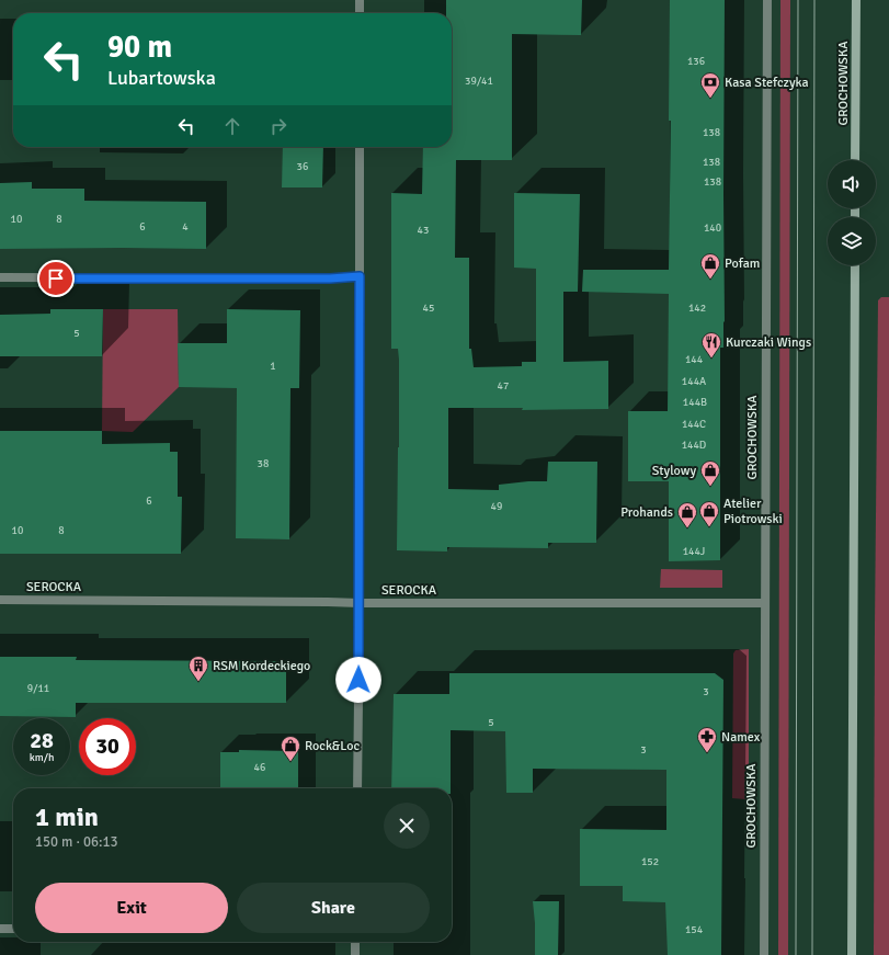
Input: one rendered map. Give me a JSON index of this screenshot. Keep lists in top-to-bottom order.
{
  "streets": {
    "main road": ["GROCHOWSKA"],
    "street": ["SEROCKA"]
  },
  "crossings": [
    ["GROCHOWSKA", "SEROCKA"]
  ],
  "places": {
    "bank": ["Kasa Stefczyka"],
    "shop": [
      "Pofam",
      "Stylowy",
      "Atelier Piotrowski",
      "Prohands",
      "Rock&Loc"
    ],
    "restaurant": ["Kurczaki Wings"],
    "building": ["RSM Kordeckiego"],
    "pharmacy": ["Namex"]
  },
  "house_numbers": [
    "136",
    "39/41",
    "138",
    "138",
    "36",
    "138",
    "10",
    "8",
    "6",
    "4",
    "140",
    "43",
    "45",
    "142",
    "5",
    "144",
    "1",
    "144A",
    "47",
    "144B",
    "144C",
    "144D",
    "38",
    "6",
    "49",
    "10",
    "8",
    "144J",
    "9/11",
    "3",
    "5",
    "3",
    "46",
    "152",
    "154"
  ],
  "page": {
    "turn": ["90 m", "Lubartowska"],
    "speed": "28 km/h",
    "limit": "30",
    "heading": ["1 min", "150 m · 06:13"],
    "buttons": ["Exit", "Share"]
  }
}
